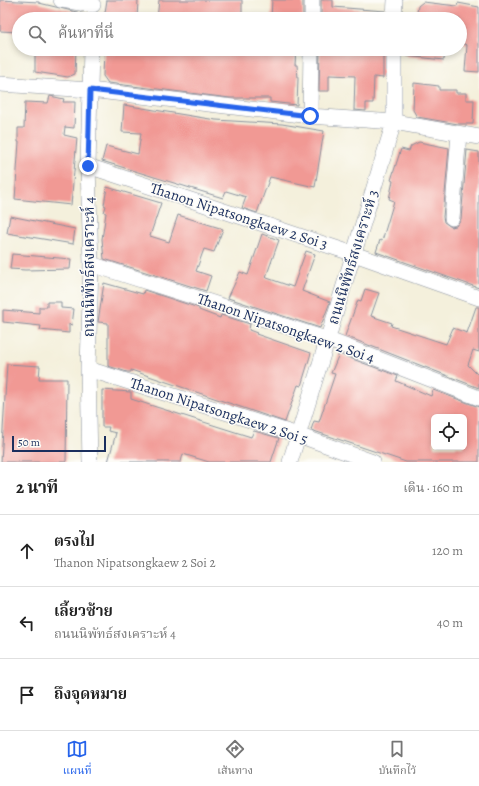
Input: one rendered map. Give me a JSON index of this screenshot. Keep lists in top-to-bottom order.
{
  "streets": {
    "street": [
      "Thanon Nipatsongkaew 2 Soi 3",
      "ถนนนิพัทธ์สงเคราะห์ 3",
      "ถนนนิพัทธ์สงเคราะห์ 4",
      "Thanon Nipatsongkaew 2 Soi 4",
      "Thanon Nipatsongkaew 2 Soi 5"
    ]
  },
  "crossings": [
    ["Thanon Nipatsongkaew 2 Soi 3", "ถนนนิพัทธ์สงเคราะห์ 3"],
    ["Thanon Nipatsongkaew 2 Soi 3", "ถนนนิพัทธ์สงเคราะห์ 4"],
    ["ถนนนิพัทธ์สงเคราะห์ 3", "Thanon Nipatsongkaew 2 Soi 4"],
    ["ถนนนิพัทธ์สงเคราะห์ 3", "Thanon Nipatsongkaew 2 Soi 5"],
    ["ถนนนิพัทธ์สงเคราะห์ 4", "Thanon Nipatsongkaew 2 Soi 4"],
    ["ถนนนิพัทธ์สงเคราะห์ 4", "Thanon Nipatsongkaew 2 Soi 5"]
  ],
  "scale_bar": "50 m",
  "page": {
    "search": "ค้นหาที่นี่",
    "scale": "50 m",
    "heading": ["2 นาที", "เดิน · 160 m"],
    "list": [
      ["ตรงไป", "Thanon Nipatsongkaew 2 Soi 2", "120 m"],
      ["เลี้ยวซ้าย", "ถนนนิพัทธ์สงเคราะห์ 4", "40 m"],
      "ถึงจุดหมาย"
    ],
    "nav": ["แผนที่", "เส้นทาง", "บันทึกไว้"]
  }
}
